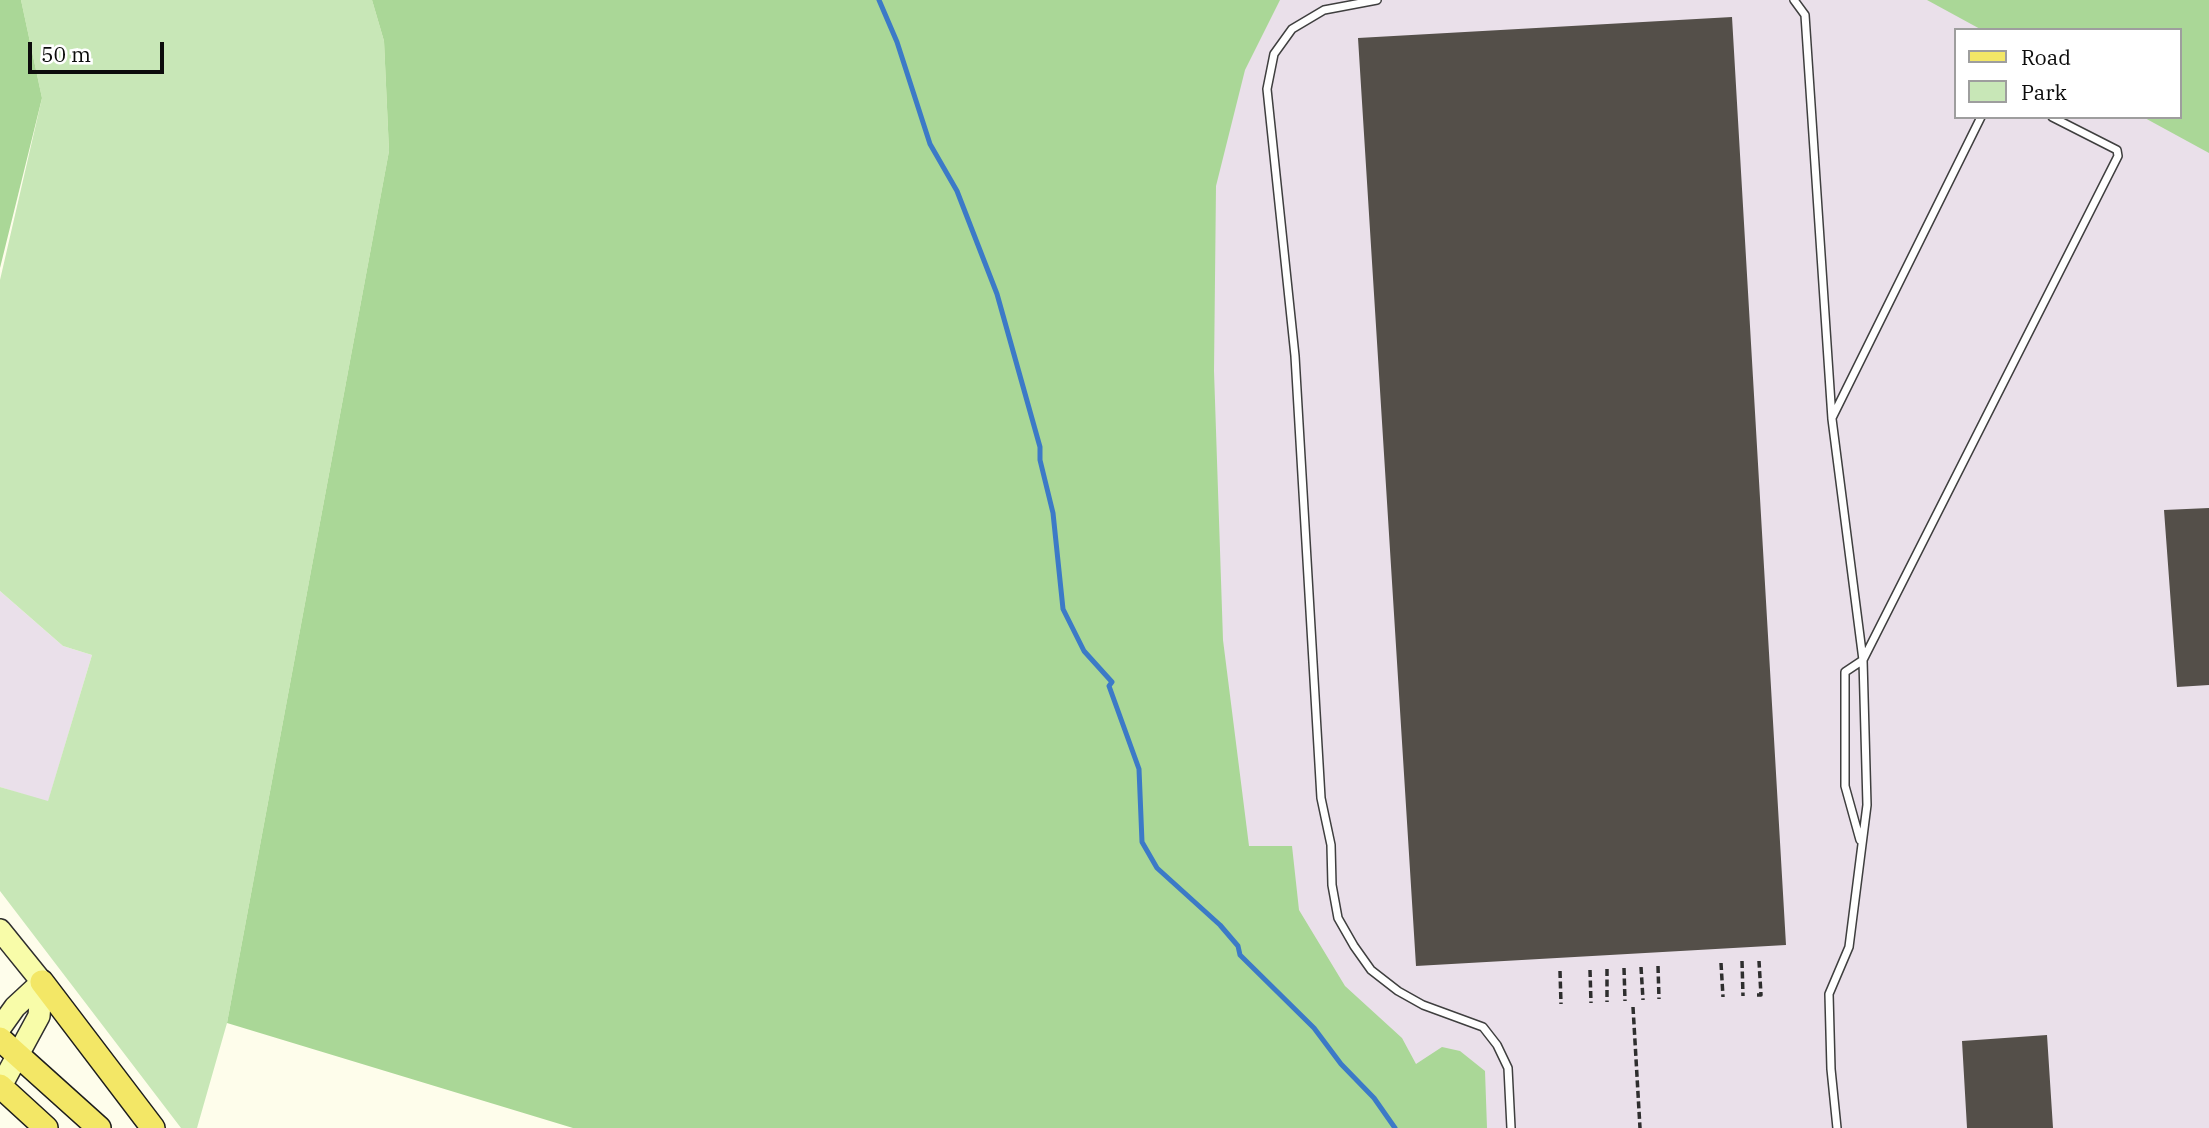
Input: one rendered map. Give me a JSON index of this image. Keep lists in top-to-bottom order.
{
  "legend": ["Road", "Park"],
  "scale_bar": "50 m"
}
